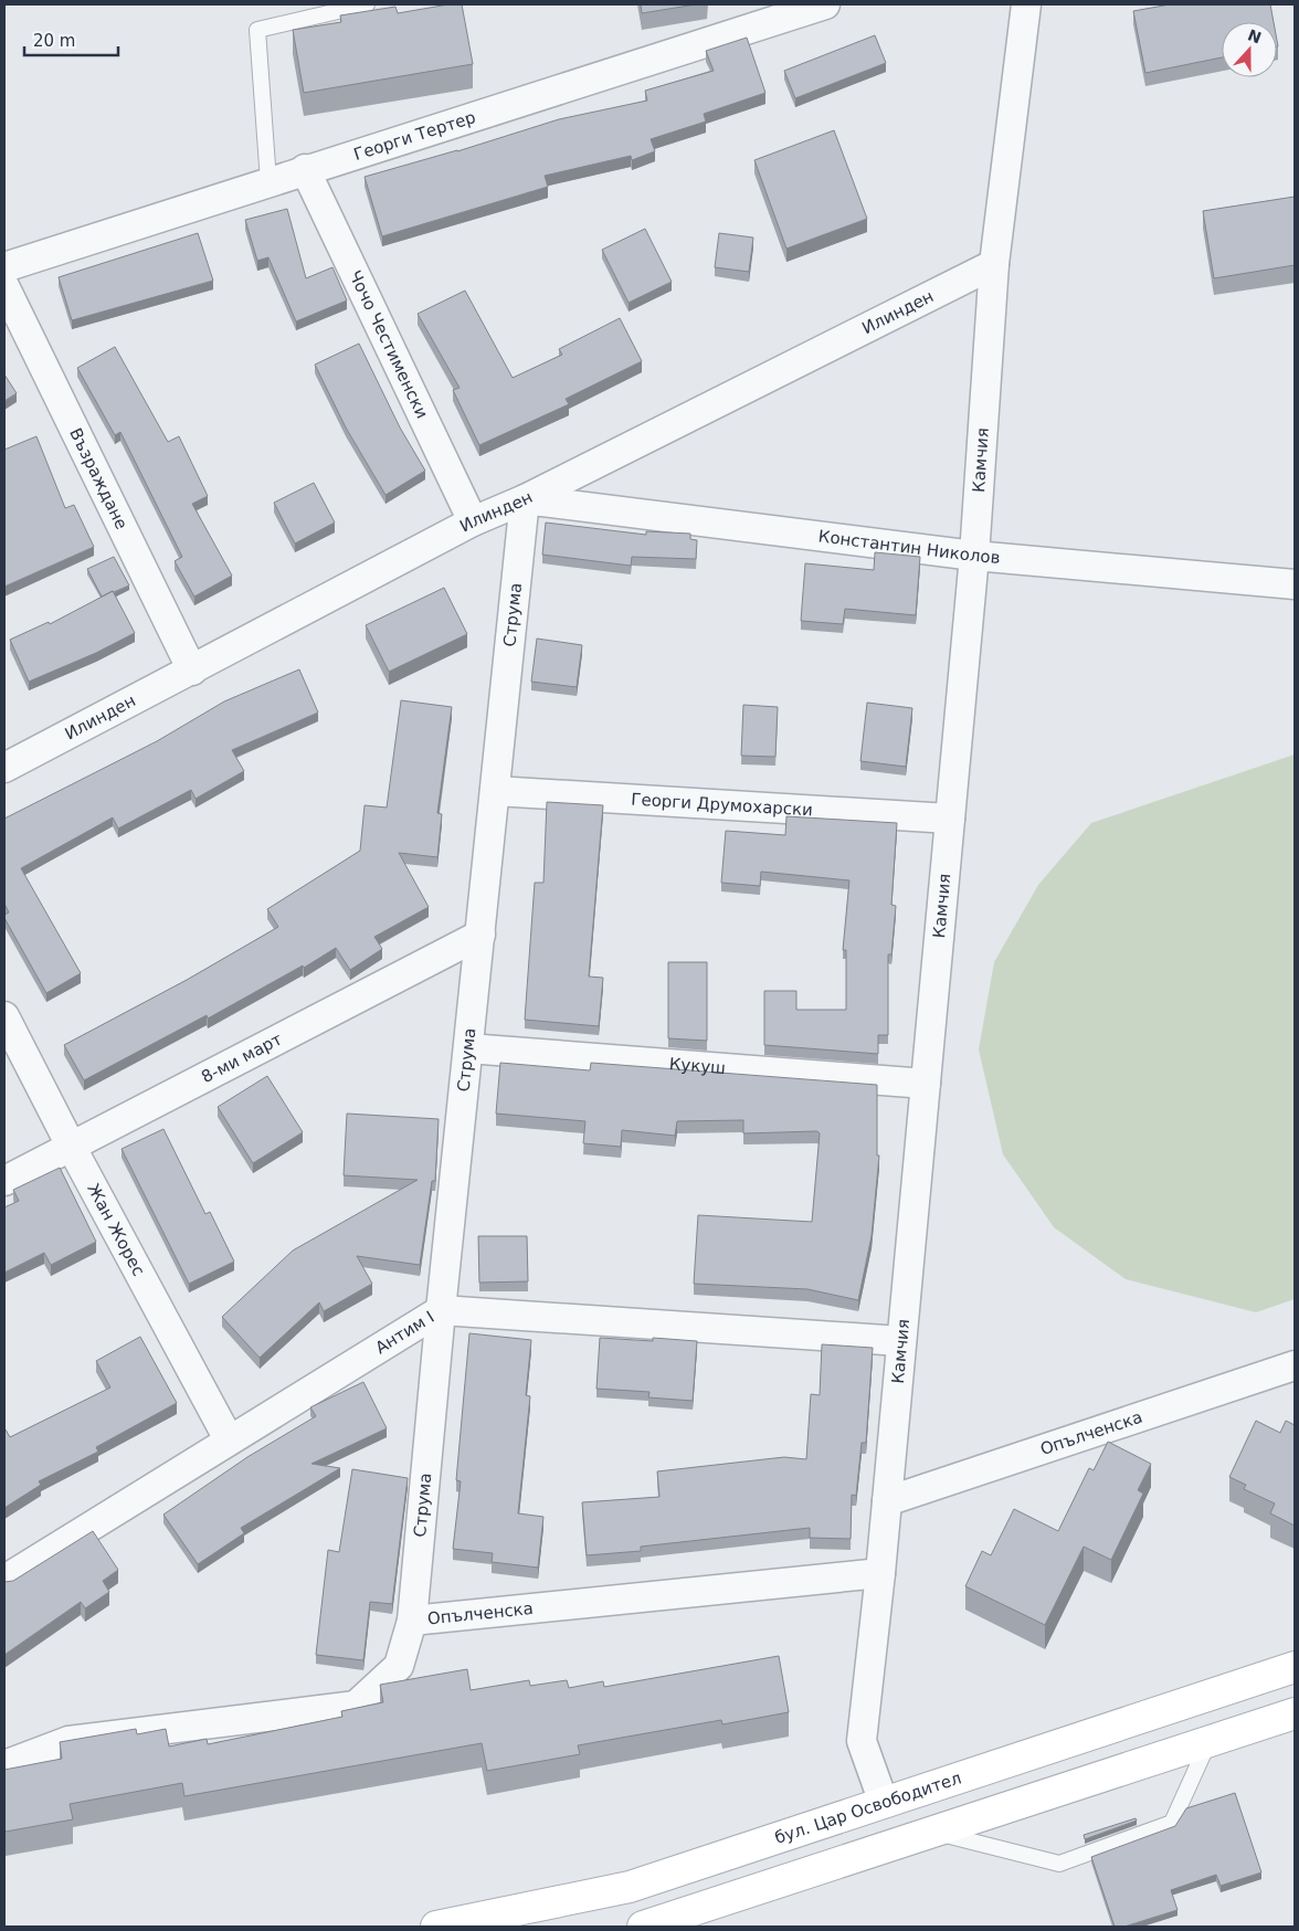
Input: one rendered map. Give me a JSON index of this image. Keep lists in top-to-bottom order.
{
  "streets": {
    "main road": ["бул. Цар Освободител"],
    "street": [
      "Георги Тертер",
      "Илинден",
      "Чочо Честименски",
      "Камчия",
      "Възраждане",
      "Константин Николов",
      "Струма",
      "Георги Друмохарски",
      "8-ми март",
      "Кукуш",
      "Жан Жорес",
      "Антим I",
      "Опълченска"
    ]
  },
  "crossings": [
    ["Георги Тертер", "Чочо Честименски"],
    ["Илинден", "Чочо Честименски"],
    ["Илинден", "Камчия"],
    ["Илинден", "Възраждане"],
    ["Илинден", "Константин Николов"],
    ["Илинден", "Струма"],
    ["Камчия", "Константин Николов"],
    ["Камчия", "Георги Друмохарски"],
    ["Камчия", "Кукуш"],
    ["Камчия", "Антим I"],
    ["Камчия", "Опълченска"],
    ["Камчия", "бул. Цар Освободител"],
    ["Константин Николов", "Струма"],
    ["Струма", "Георги Друмохарски"],
    ["Струма", "8-ми март"],
    ["Струма", "Кукуш"],
    ["Струма", "Антим I"],
    ["Струма", "Опълченска"],
    ["8-ми март", "Жан Жорес"],
    ["Жан Жорес", "Антим I"]
  ],
  "scale_bar": "20 m",
  "north": "top"
}
